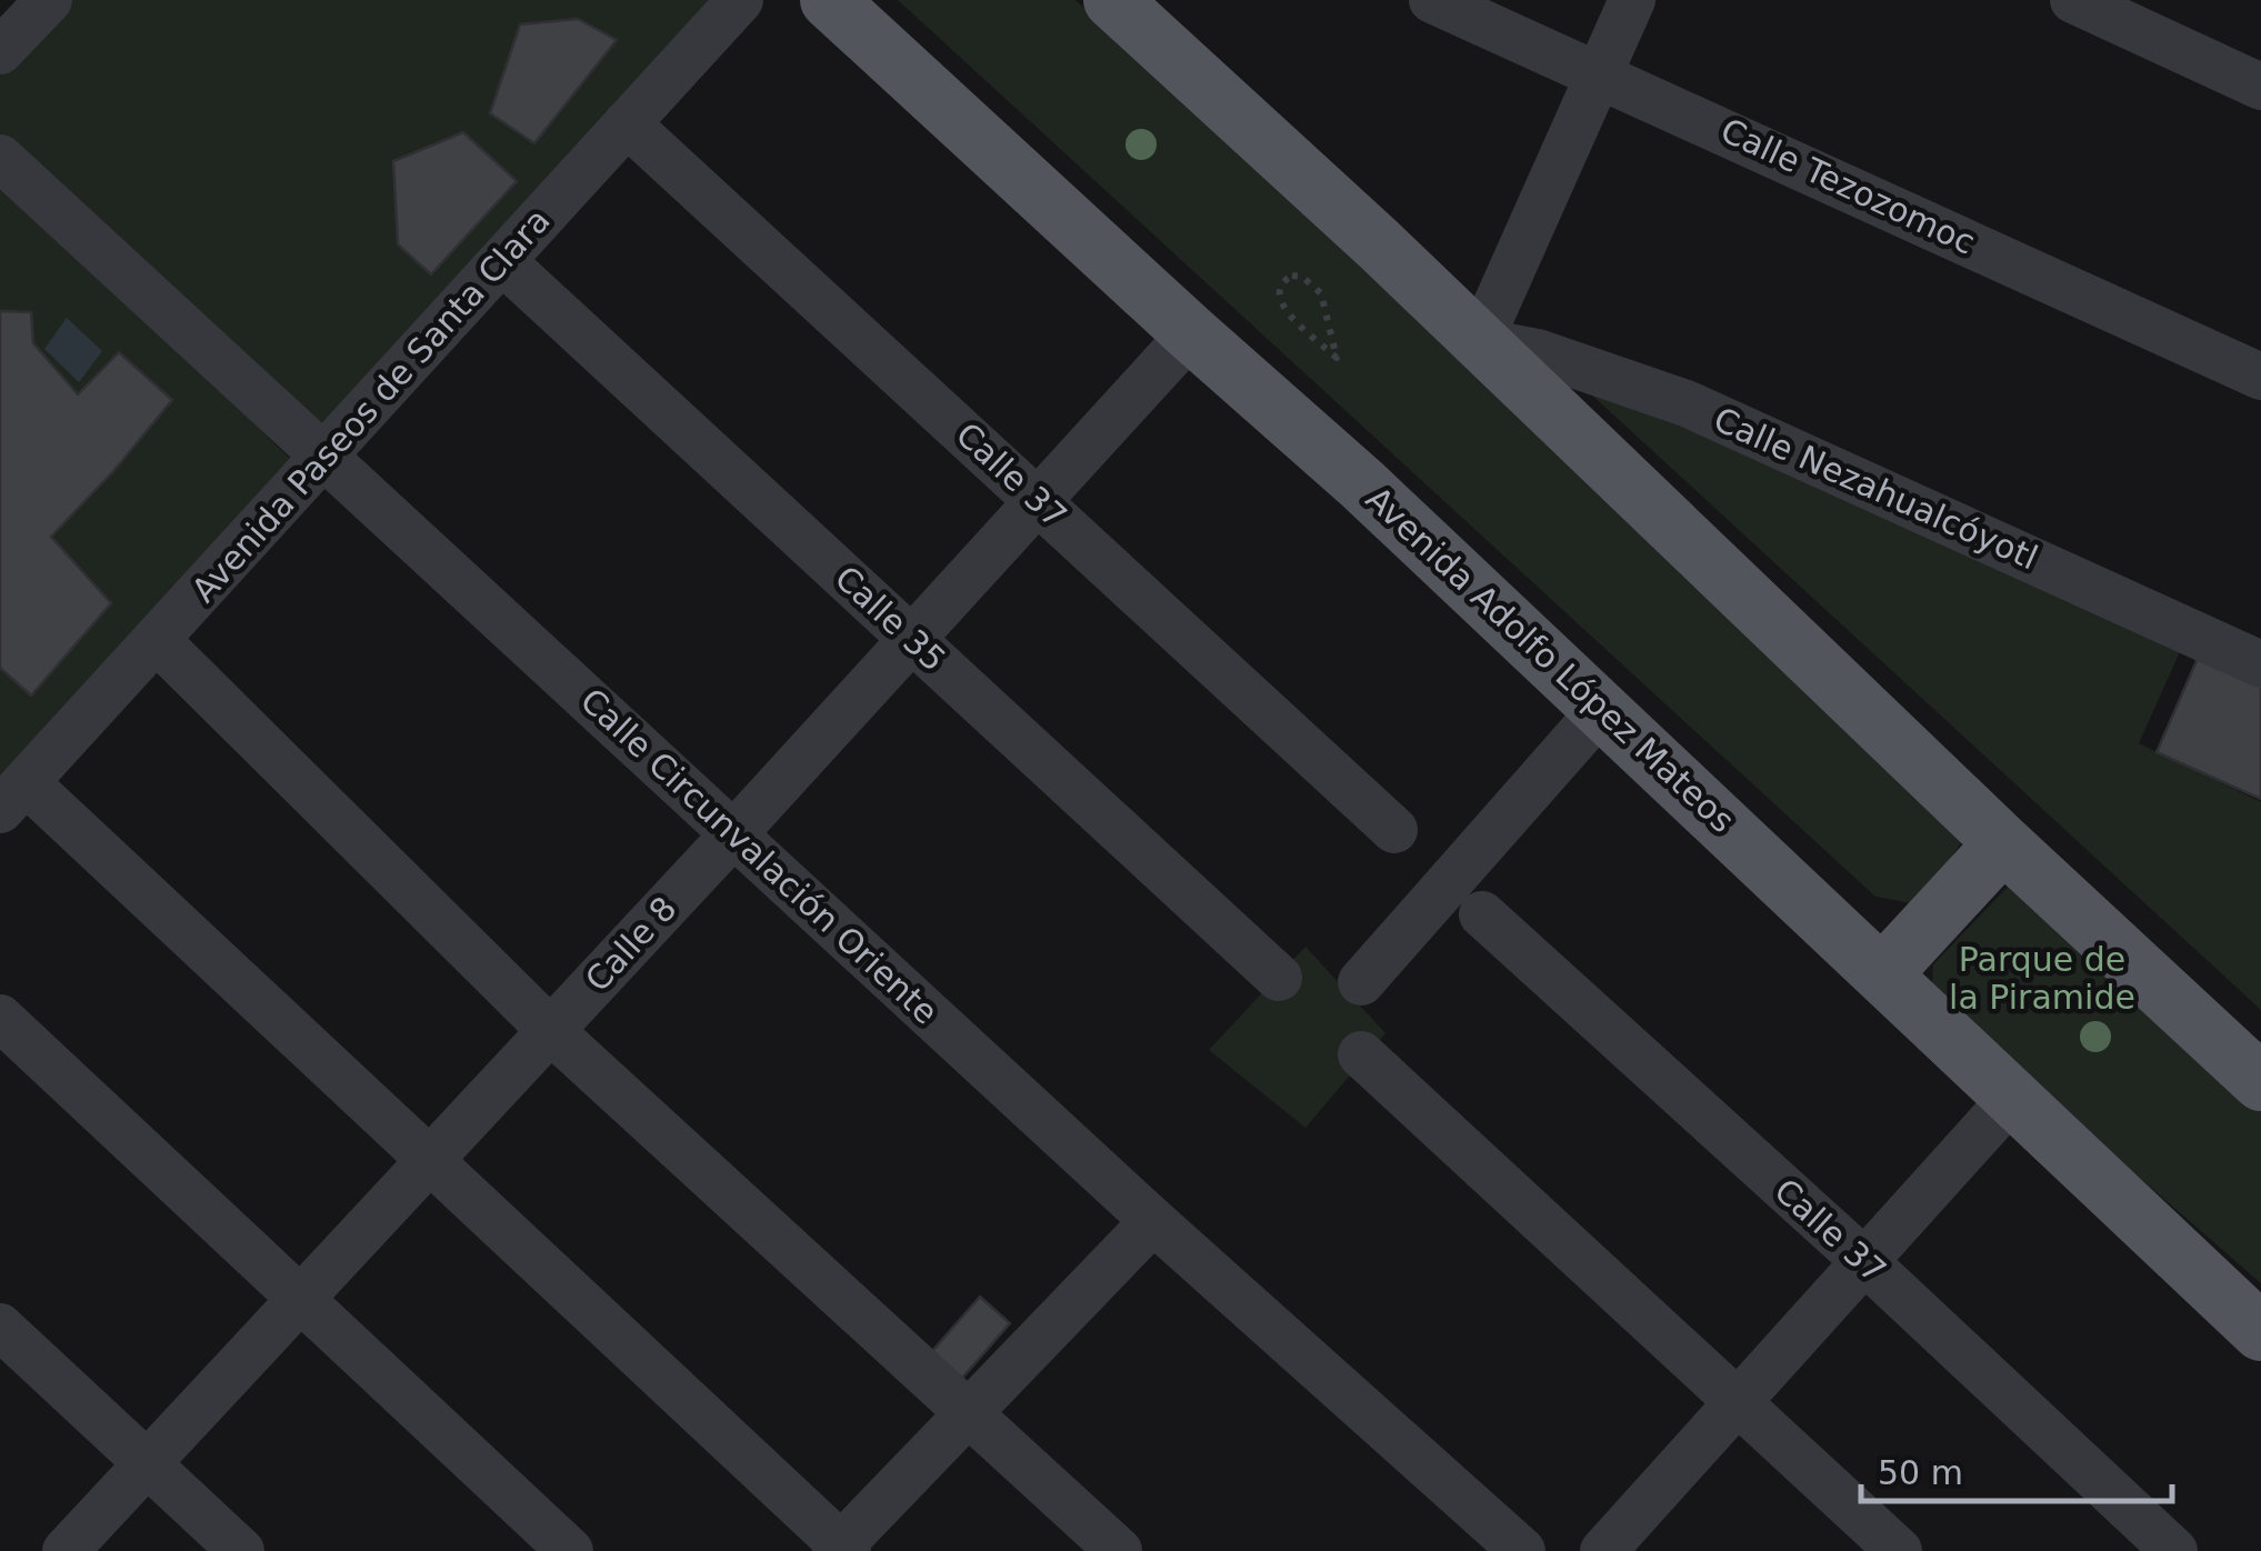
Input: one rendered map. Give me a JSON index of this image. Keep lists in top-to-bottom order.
{
  "streets": {
    "main road": ["Avenida Adolfo López Mateos"],
    "street": [
      "Calle Tezozomoc",
      "Avenida Paseos de Santa Clara",
      "Calle 37",
      "Calle Nezahualcóyotl",
      "Calle 35",
      "Calle Circunvalación Oriente",
      "Calle 8"
    ]
  },
  "crossings": [
    ["Avenida Paseos de Santa Clara", "Calle 37"],
    ["Avenida Paseos de Santa Clara", "Calle 35"],
    ["Avenida Paseos de Santa Clara", "Calle Circunvalación Oriente"],
    ["Calle 37", "Calle 8"],
    ["Calle 35", "Calle 8"],
    ["Avenida Adolfo López Mateos", "Calle 8"],
    ["Calle Circunvalación Oriente", "Calle 8"]
  ],
  "parks": ["Parque de la Piramide"],
  "scale_bar": "50 m"
}
